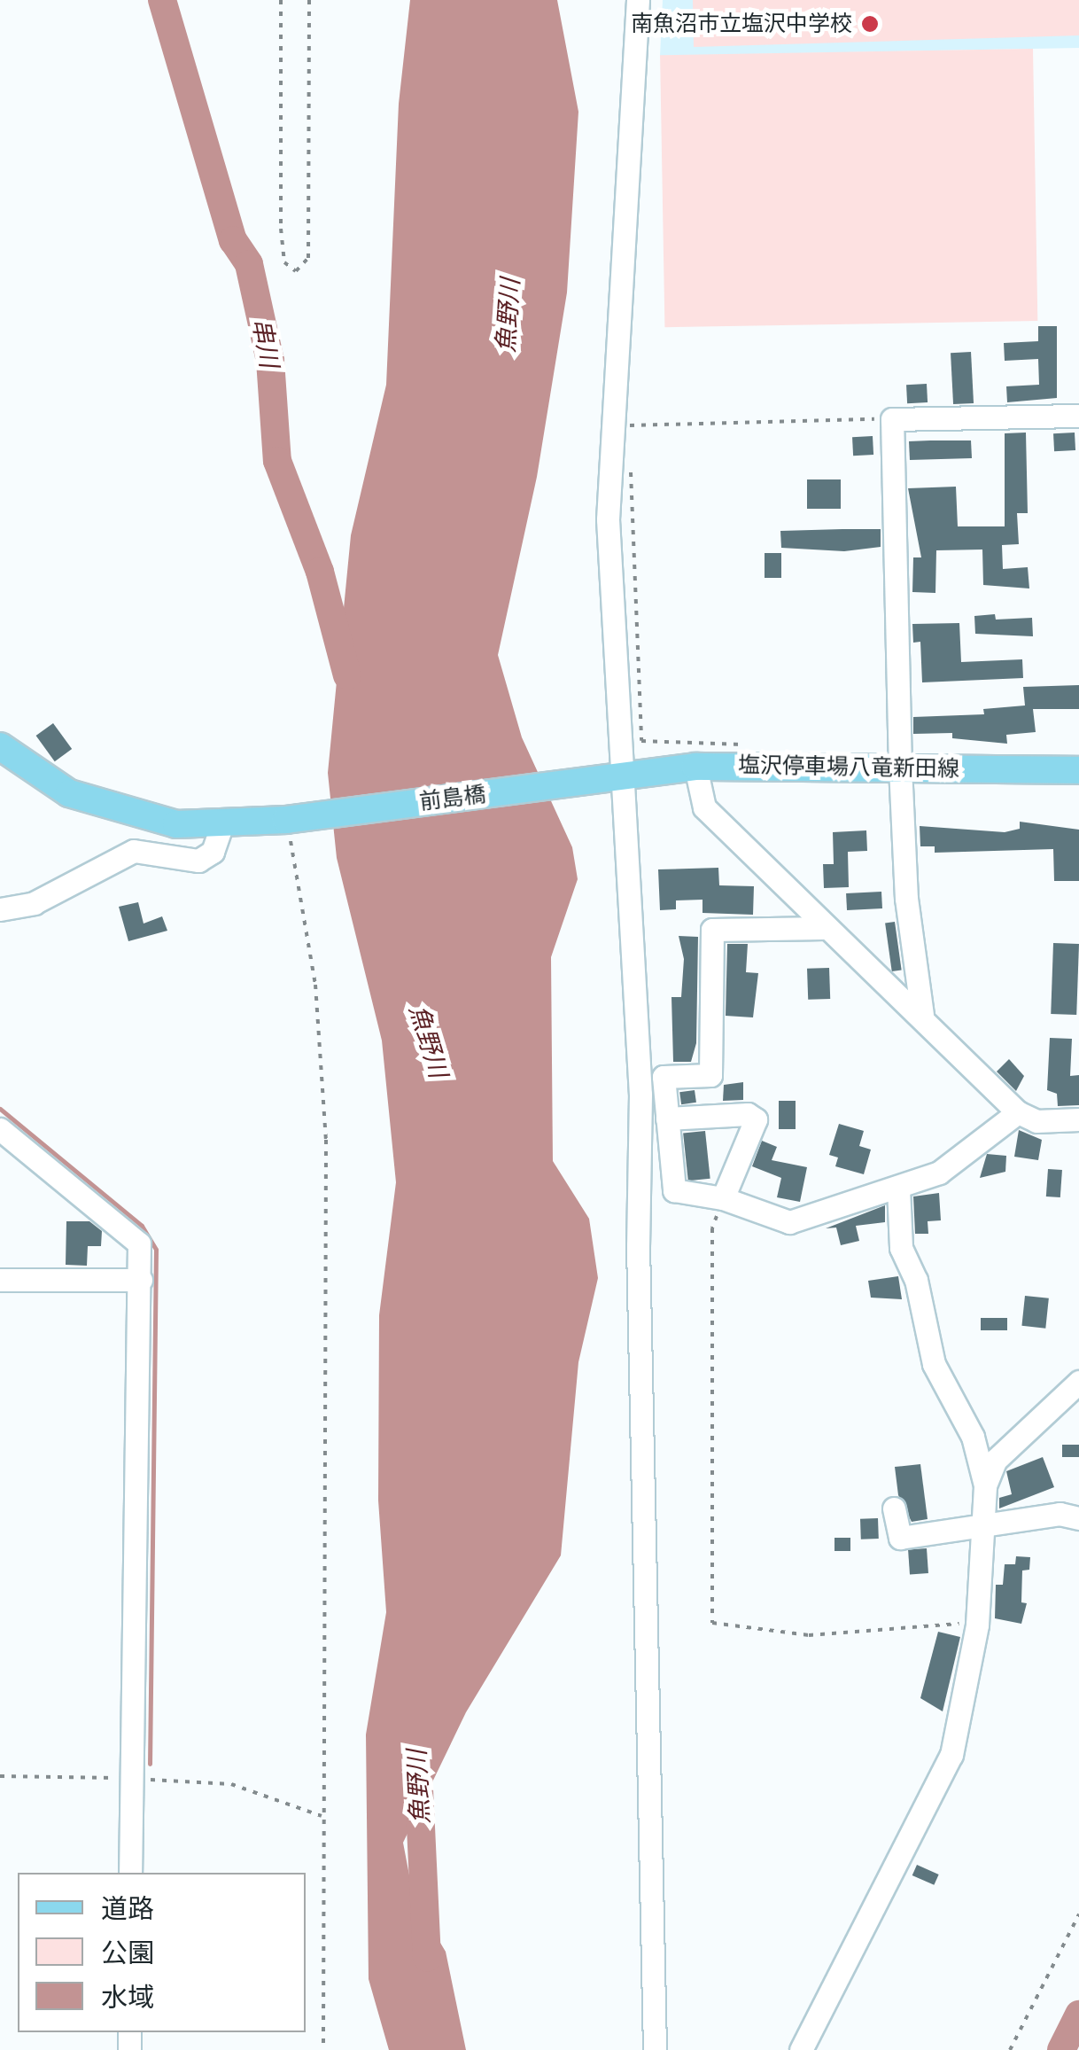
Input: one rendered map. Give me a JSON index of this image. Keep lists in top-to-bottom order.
{
  "streets": {
    "main road": ["塩沢停車場八竜新田線", "前島橋"]
  },
  "crossings": [
    ["塩沢停車場八竜新田線", "前島橋"]
  ],
  "water": ["魚野川", "串川"],
  "places": ["南魚沼市立塩沢中学校"],
  "legend": ["道路", "公園", "水域"]
}
